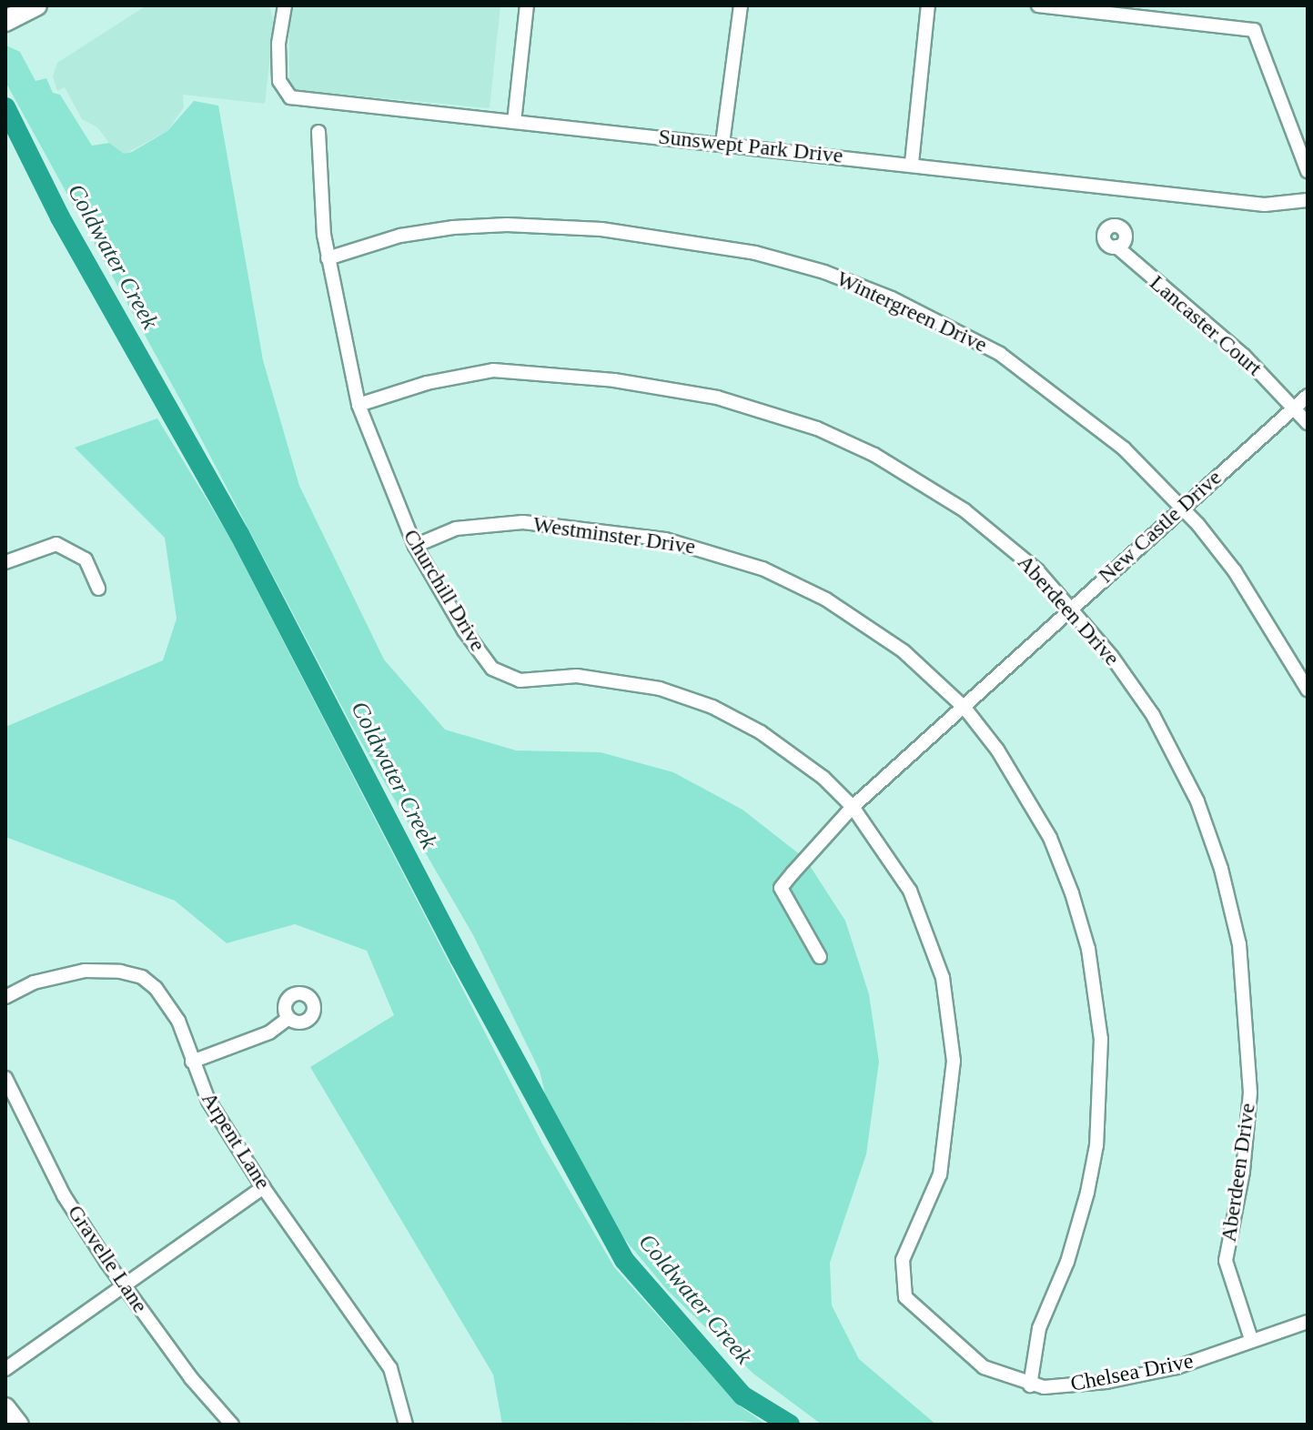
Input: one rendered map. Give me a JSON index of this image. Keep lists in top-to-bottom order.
{
  "streets": {
    "street": [
      "Sunswept Park Drive",
      "Wintergreen Drive",
      "Lancaster Court",
      "New Castle Drive",
      "Westminster Drive",
      "Churchill Drive",
      "Aberdeen Drive",
      "Arpent Lane",
      "Gravelle Lane",
      "Chelsea Drive"
    ]
  },
  "crossings": [
    ["Wintergreen Drive", "New Castle Drive"],
    ["Wintergreen Drive", "Churchill Drive"],
    ["Lancaster Court", "New Castle Drive"],
    ["New Castle Drive", "Westminster Drive"],
    ["New Castle Drive", "Churchill Drive"],
    ["New Castle Drive", "Aberdeen Drive"],
    ["Westminster Drive", "Churchill Drive"],
    ["Westminster Drive", "Chelsea Drive"],
    ["Churchill Drive", "Aberdeen Drive"],
    ["Churchill Drive", "Chelsea Drive"],
    ["Aberdeen Drive", "Chelsea Drive"]
  ],
  "water": ["Coldwater Creek"]
}
